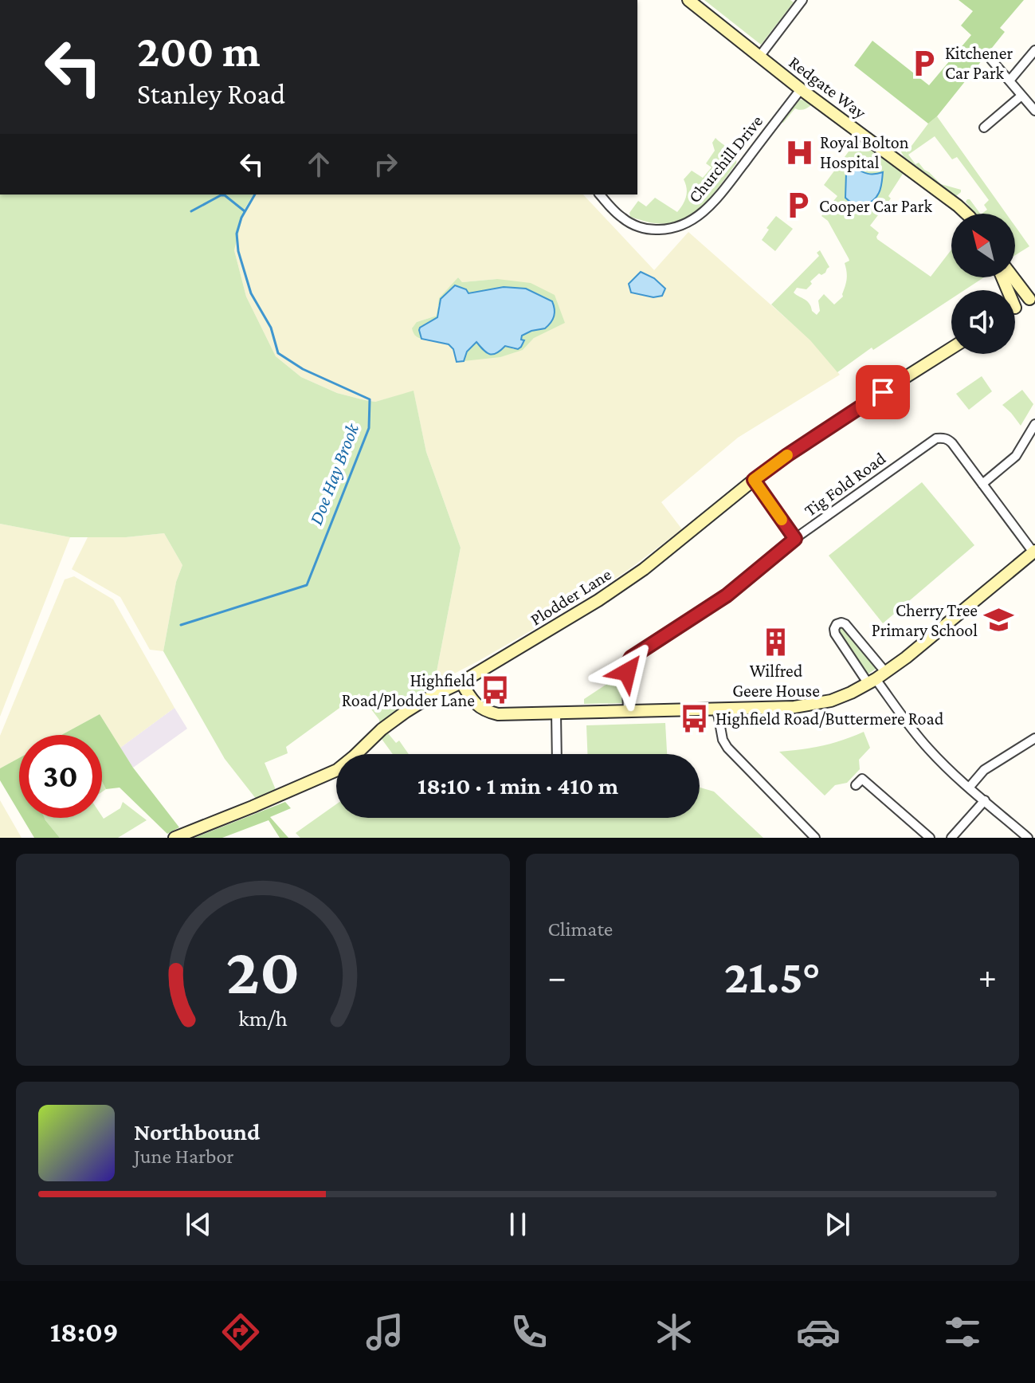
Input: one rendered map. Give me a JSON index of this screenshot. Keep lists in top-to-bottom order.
{
  "streets": {
    "street": [
      "Redgate Way",
      "Churchill Drive",
      "Tig Fold Road",
      "Plodder Lane"
    ]
  },
  "crossings": [
    ["Redgate Way", "Churchill Drive"]
  ],
  "water": ["Doe Hay Brook"],
  "places": {
    "parking": ["Kitchener Car Park", "Cooper Car Park"],
    "hospital": ["Royal Bolton Hospital"],
    "school or university": ["Cherry Tree Primary School"],
    "building": ["Wilfred Geere House"],
    "bus stop": ["Highfield Road/Plodder Lane", "Highfield Road/Buttermere Road"]
  },
  "north": "top left",
  "page": {
    "turn": ["200 m", "Stanley Road"],
    "limit": "30",
    "trip": "18:10 · 1 min · 410 m",
    "tile": "Climate",
    "heat": ["−", "21.5°", "+"],
    "song": ["Northbound", "June Harbor"],
    "tabs": "18:09",
    "gauge": ["20", "km/h"]
  }
}
